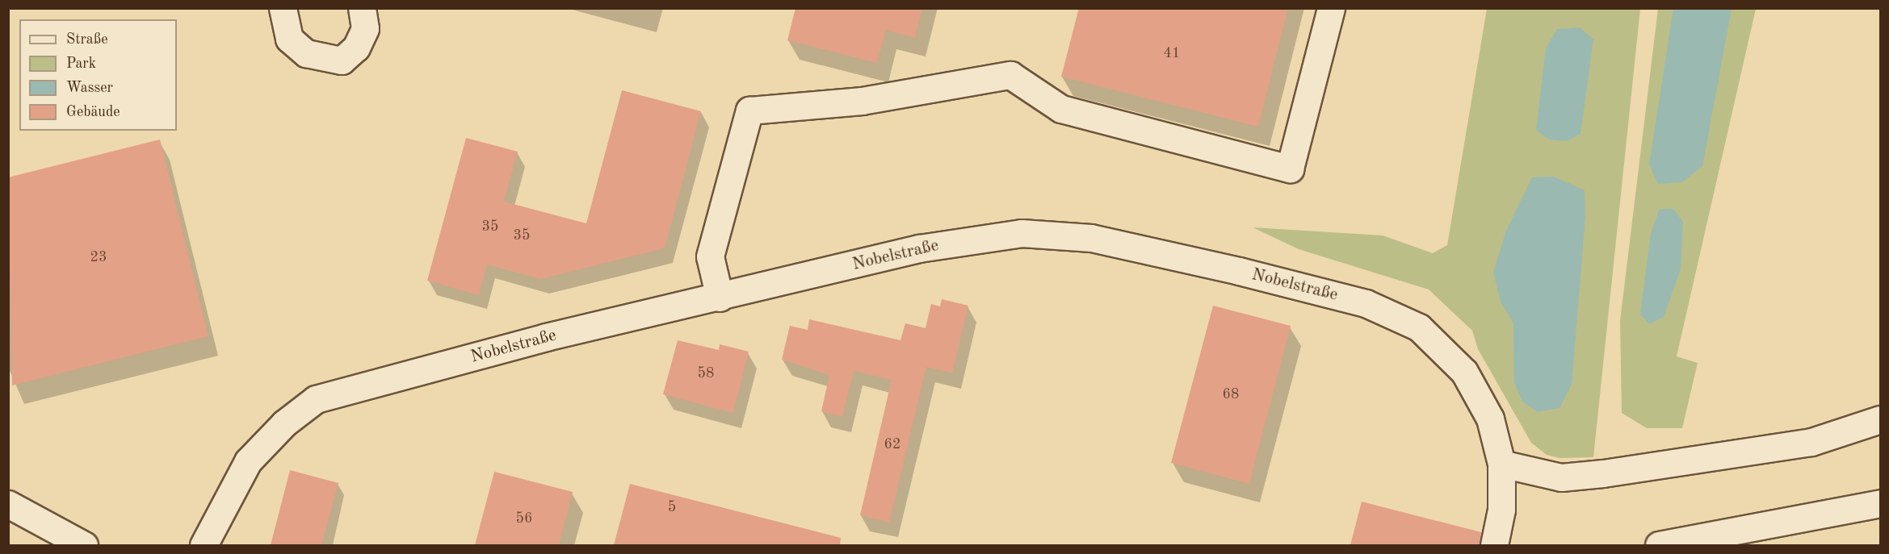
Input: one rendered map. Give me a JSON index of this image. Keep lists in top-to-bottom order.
{
  "streets": {
    "street": ["Nobelstraße"]
  },
  "house_numbers": [
    "41",
    "35",
    "35",
    "23",
    "58",
    "68",
    "62",
    "5",
    "56"
  ],
  "legend": [
    "Straße",
    "Park",
    "Wasser",
    "Gebäude"
  ]
}
